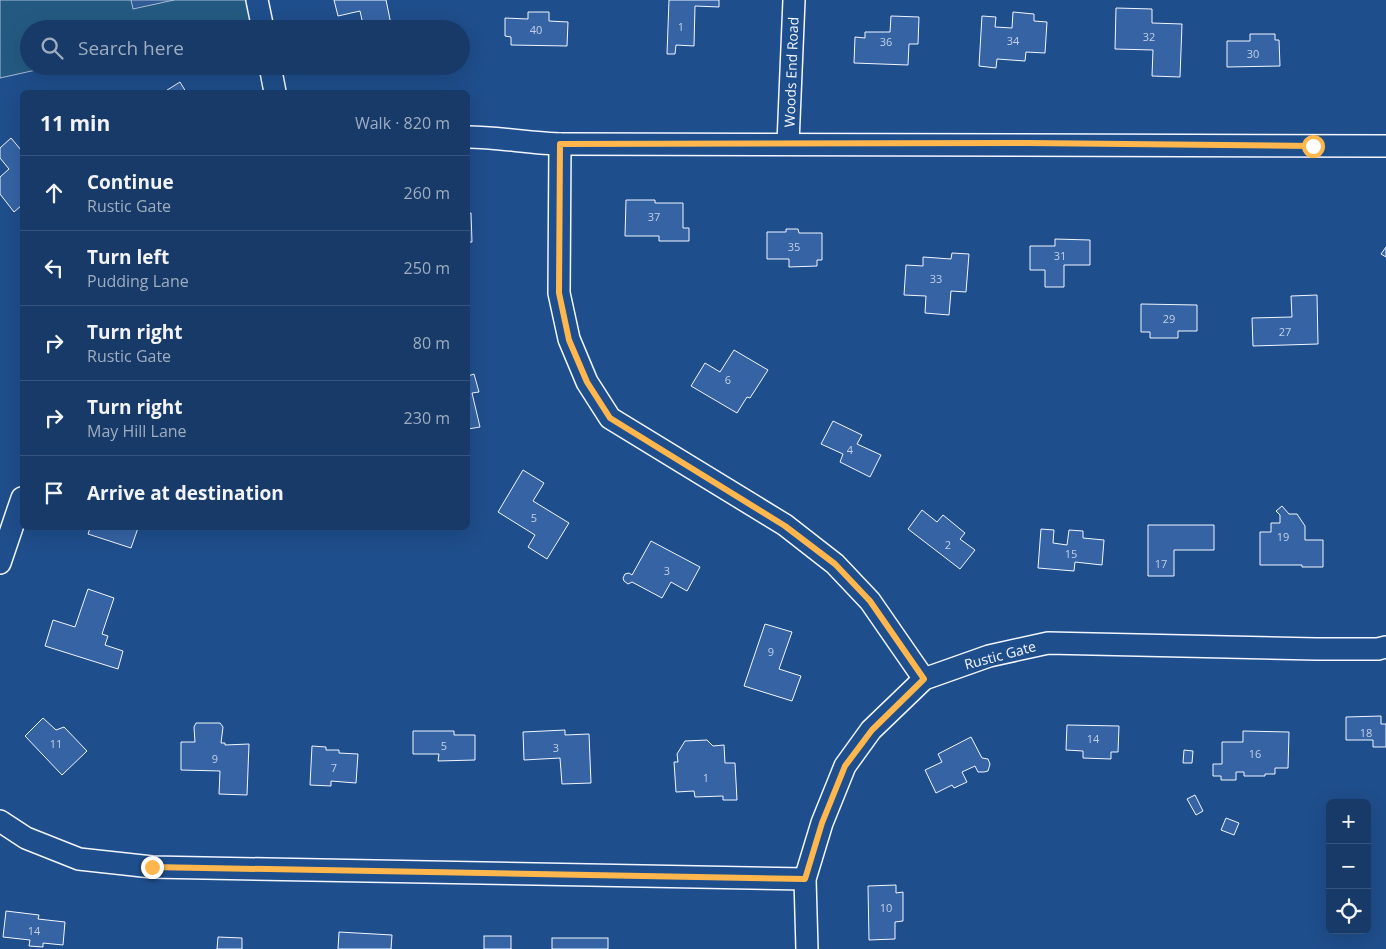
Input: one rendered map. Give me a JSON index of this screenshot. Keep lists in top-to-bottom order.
{
  "streets": {
    "street": ["Woods End Road", "Rustic Gate"]
  },
  "house_numbers": [
    "1",
    "40",
    "32",
    "34",
    "36",
    "30",
    "37",
    "35",
    "31",
    "33",
    "29",
    "27",
    "6",
    "4",
    "5",
    "19",
    "2",
    "15",
    "17",
    "3",
    "9",
    "18",
    "14",
    "11",
    "5",
    "3",
    "16",
    "9",
    "7",
    "1",
    "10",
    "14"
  ],
  "page": {
    "search": "Search here",
    "heading": ["11 min", "Walk · 820 m"],
    "list": [
      ["Continue", "Rustic Gate", "260 m"],
      ["Turn left", "Pudding Lane", "250 m"],
      ["Turn right", "Rustic Gate", "80 m"],
      ["Turn right", "May Hill Lane", "230 m"],
      "Arrive at destination"
    ],
    "map_buttons": ["+", "−"]
  }
}
